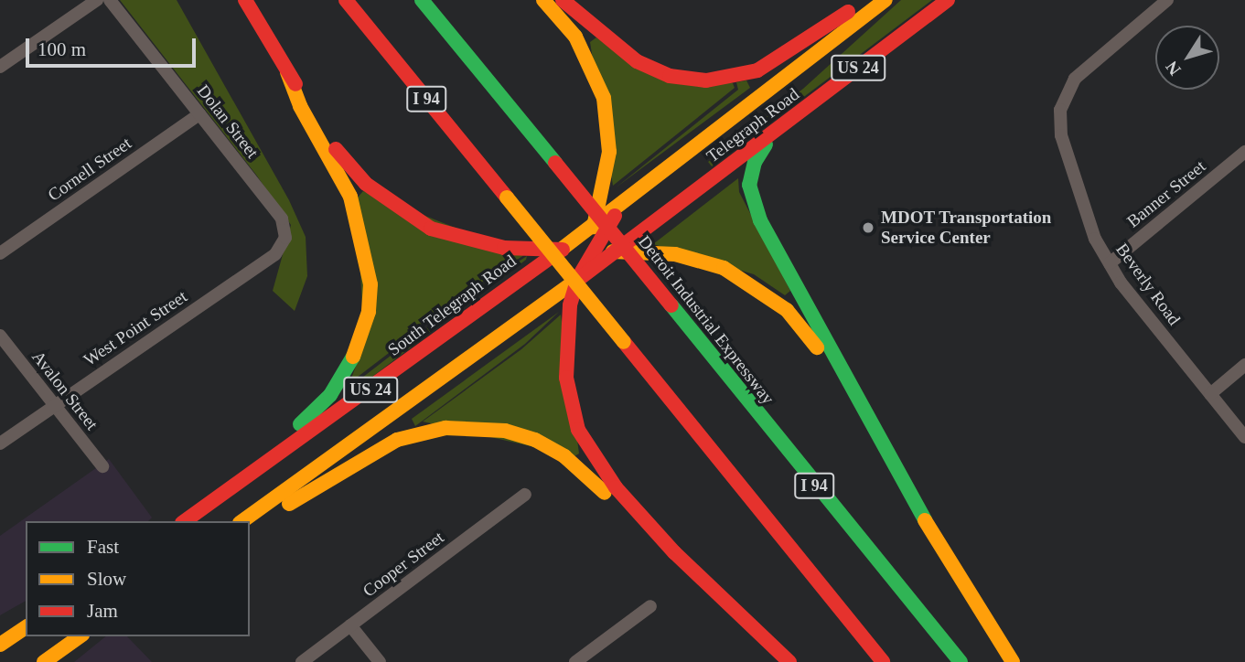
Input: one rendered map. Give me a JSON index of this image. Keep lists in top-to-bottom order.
{
  "streets": {
    "main road": [
      "US 24",
      "I 94",
      "Telegraph Road",
      "South Telegraph Road",
      "Detroit Industrial Expressway"
    ],
    "street": [
      "Dolan Street",
      "Cornell Street",
      "Banner Street",
      "Beverly Road",
      "West Point Street",
      "Avalon Street",
      "Cooper Street"
    ]
  },
  "crossings": [
    ["US 24", "Telegraph Road"],
    ["Dolan Street", "Cornell Street"],
    ["Dolan Street", "West Point Street"],
    ["Telegraph Road", "South Telegraph Road"],
    ["Banner Street", "Beverly Road"],
    ["West Point Street", "Avalon Street"]
  ],
  "places": ["MDOT Transportation Service Center"],
  "legend": ["Fast", "Slow", "Jam"],
  "scale_bar": "100 m",
  "north": "bottom left"
}
